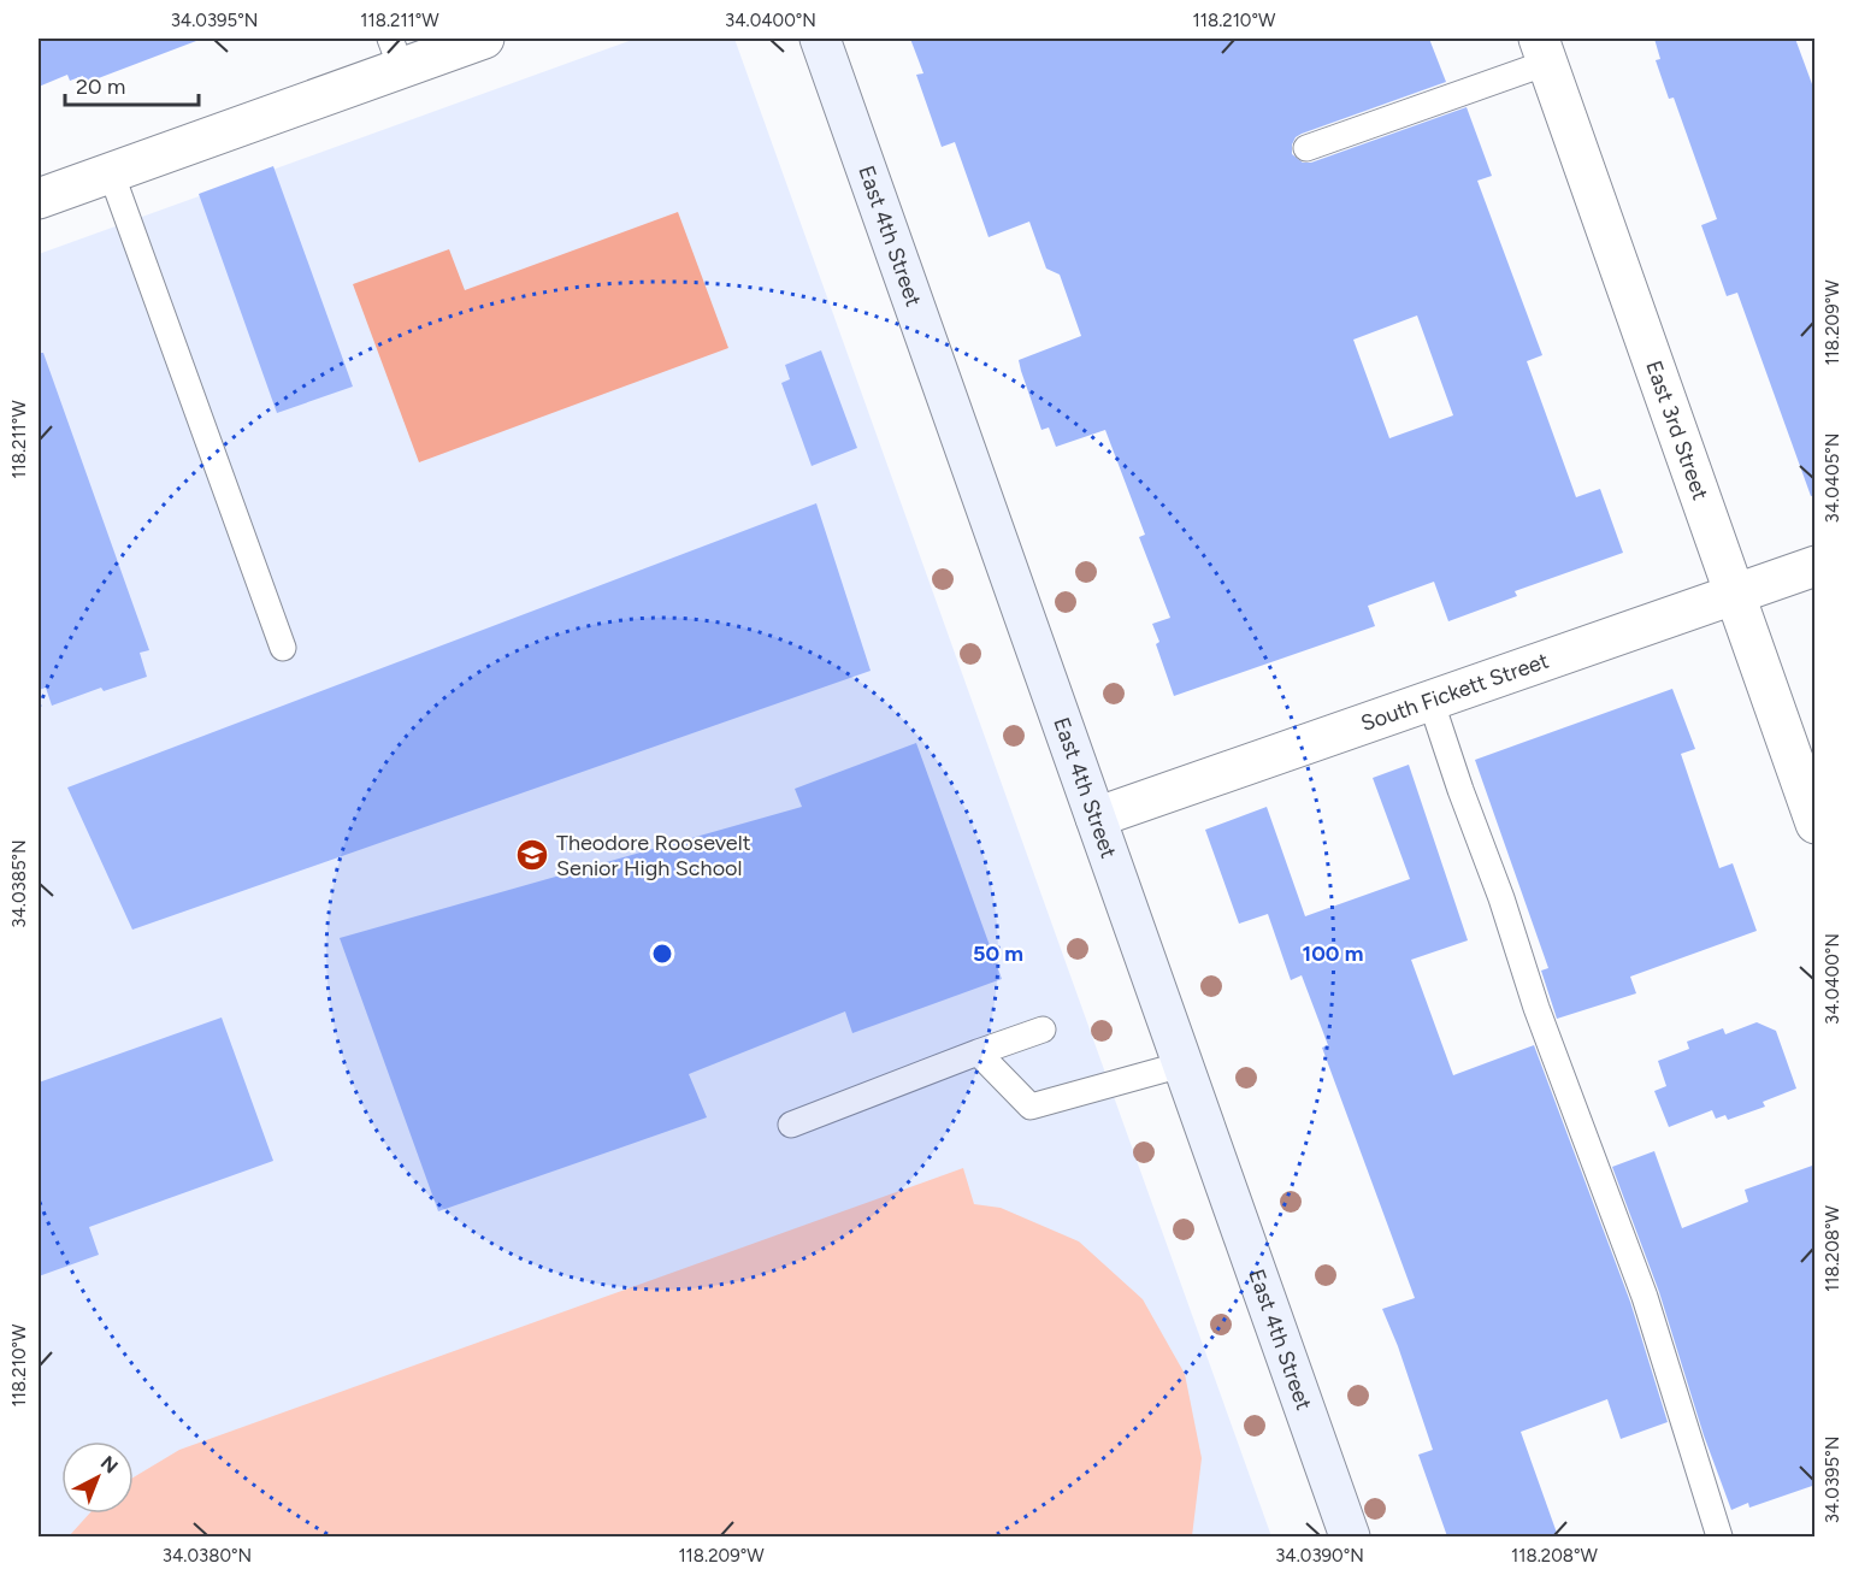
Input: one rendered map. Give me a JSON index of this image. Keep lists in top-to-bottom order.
{
  "streets": {
    "main road": ["East 4th Street"],
    "street": ["East 3rd Street", "South Fickett Street"]
  },
  "crossings": [
    ["East 4th Street", "South Fickett Street"],
    ["East 3rd Street", "South Fickett Street"]
  ],
  "places": {
    "school or university": ["Theodore Roosevelt Senior High School"]
  },
  "scale_bar": "20 m",
  "north": "top right",
  "coordinates": [
    "34.0395°N",
    "118.211°W",
    "34.0400°N",
    "118.210°W",
    "118.209°W",
    "34.0405°N",
    "34.0385°N",
    "118.208°W",
    "34.0380°N",
    "34.0390°N"
  ],
  "rings": ["50 m", "100 m"]
}
